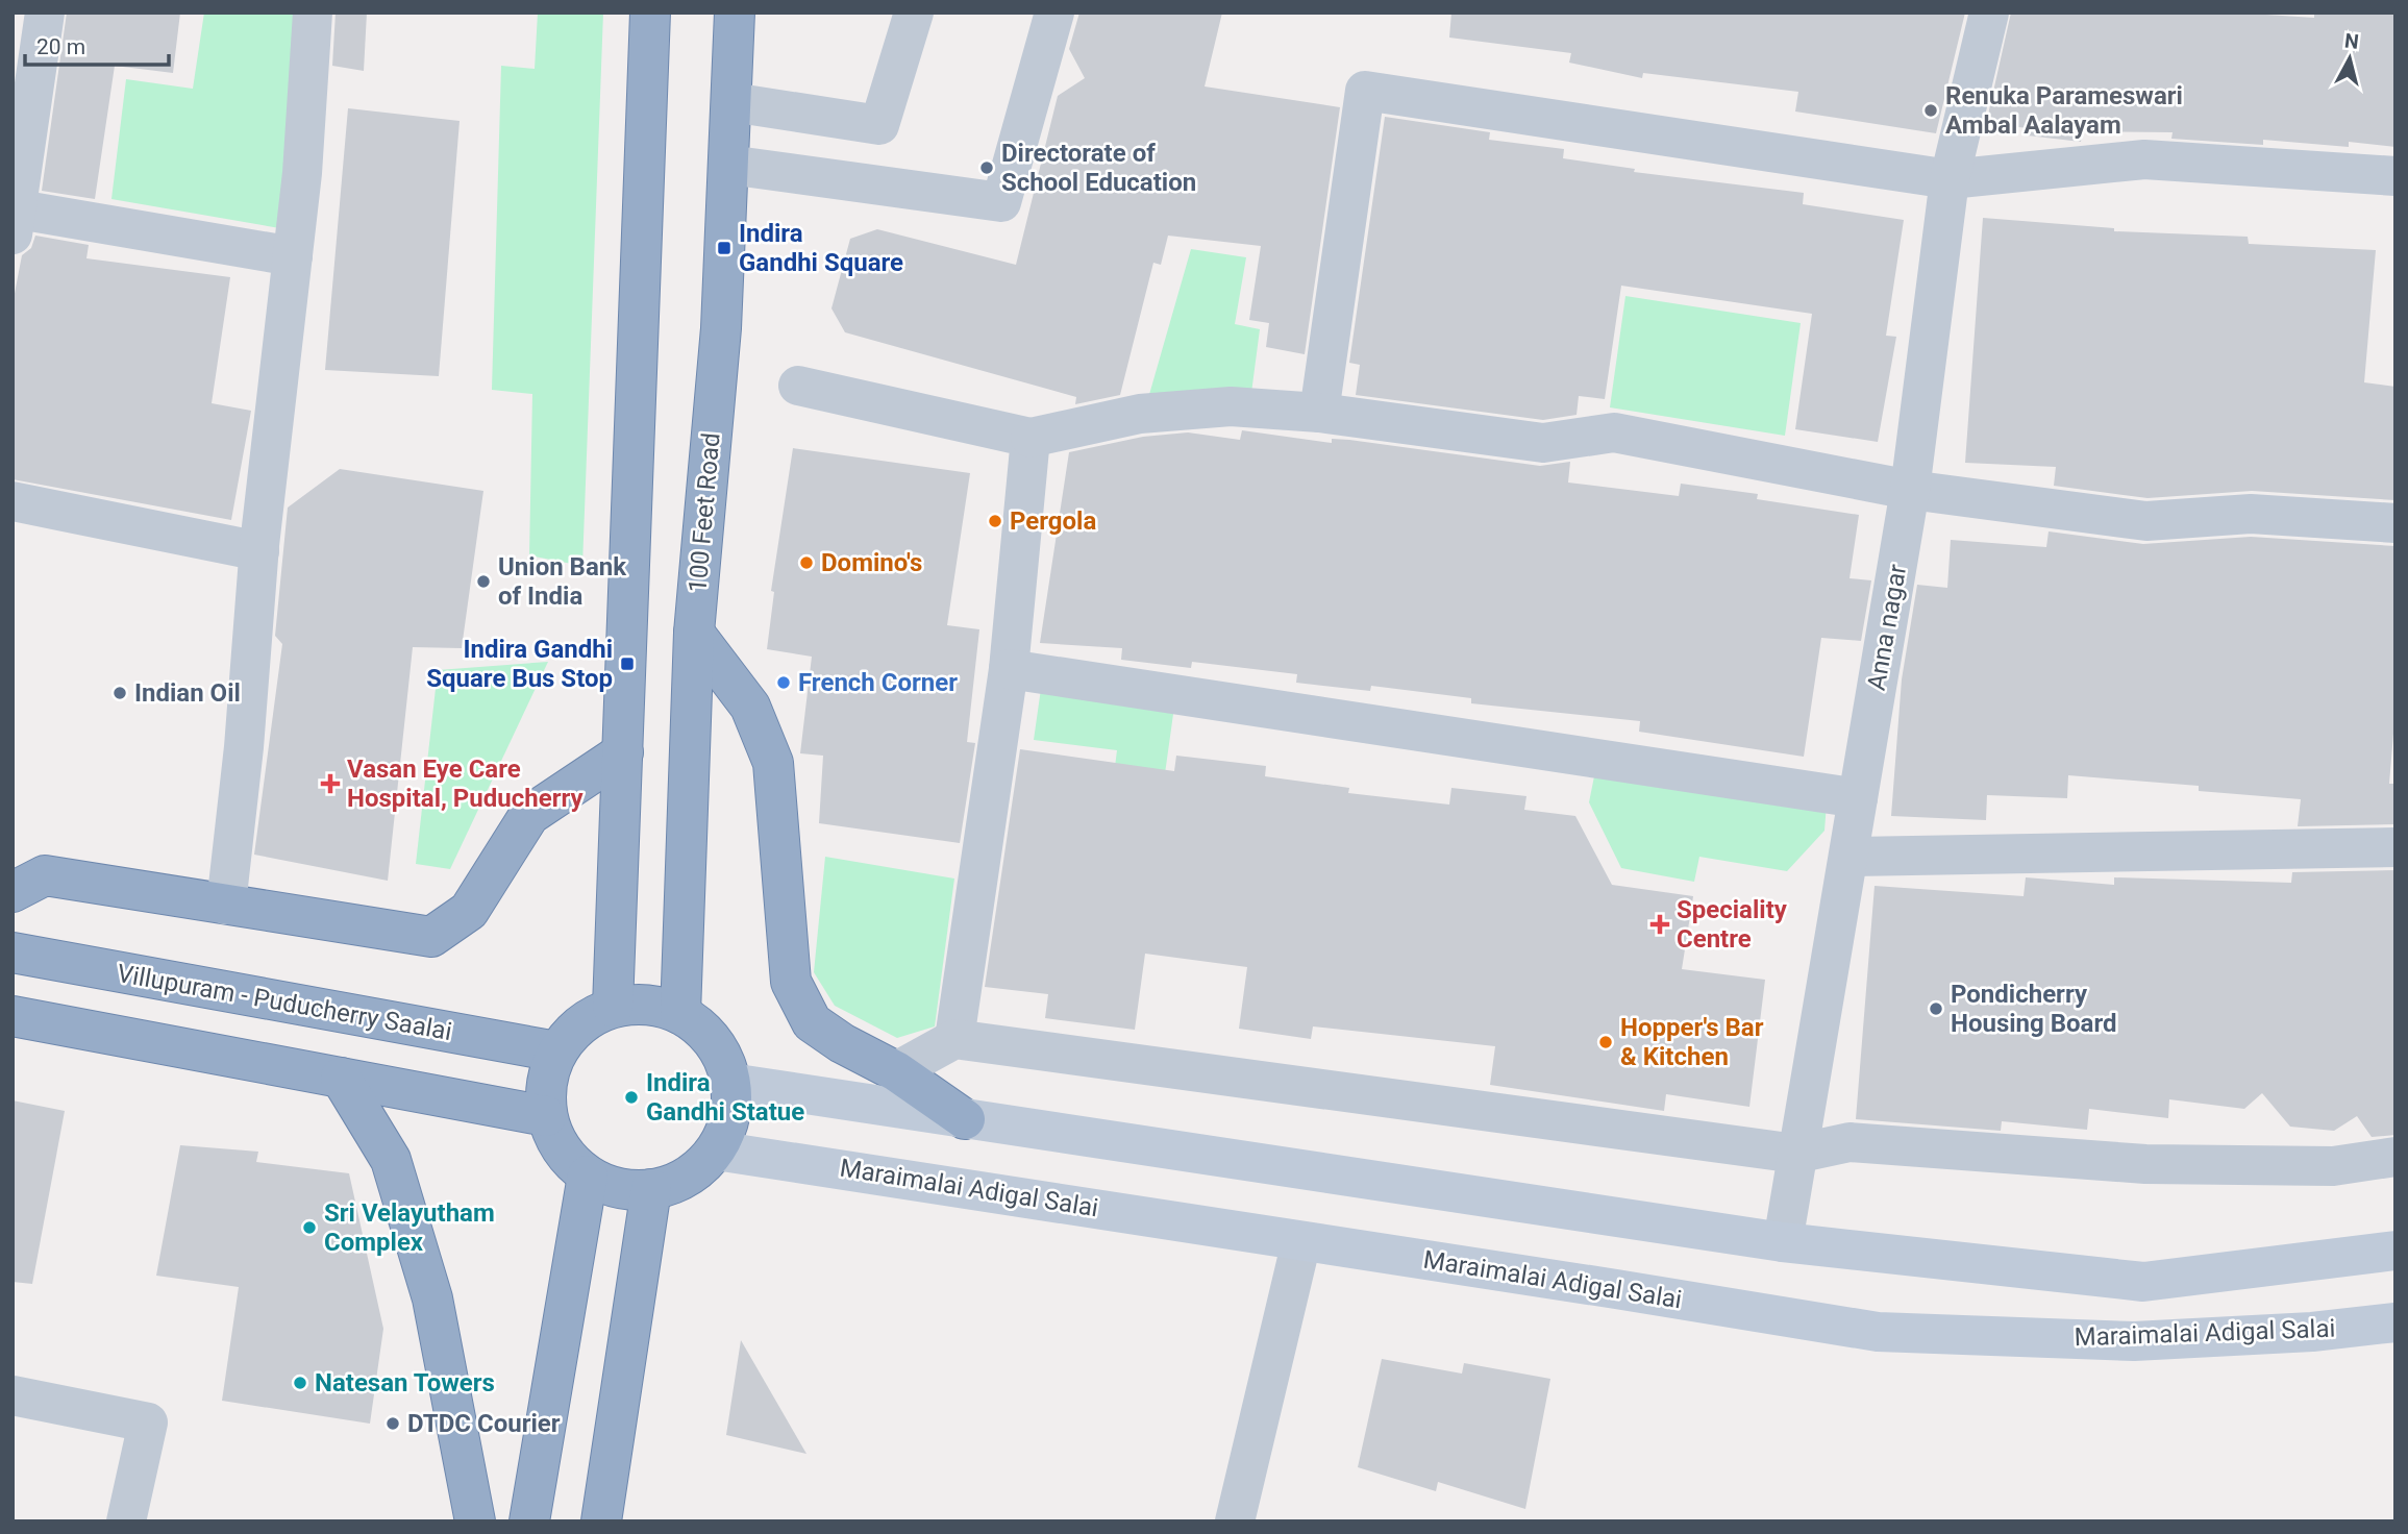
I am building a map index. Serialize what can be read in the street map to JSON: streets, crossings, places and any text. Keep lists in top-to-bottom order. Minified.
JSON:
{"streets":{"highway":["100 Feet Road","Villupuram - Puducherry Saalai"],"main road":["Maraimalai Adigal Salai"],"street":["Anna nagar"]},"crossings":[["100 Feet Road","Villupuram - Puducherry Saalai"],["100 Feet Road","Maraimalai Adigal Salai"],["Villupuram - Puducherry Saalai","Maraimalai Adigal Salai"]],"places":{"other":["Renuka Parameswari Ambal Aalayam","Directorate of School Education","Pergola","Domino's","Union Bank of India","French Corner","Indian Oil","Pondicherry Housing Board","Hopper's Bar & Kitchen","Indira Gandhi Statue","Sri Velayutham Complex","Natesan Towers","DTDC Courier"],"transit":["Indira Gandhi Square","Indira Gandhi Square Bus Stop"],"health":["Vasan Eye Care Hospital, Puducherry","Speciality Centre"]},"scale_bar":"20 m","north":"top"}
